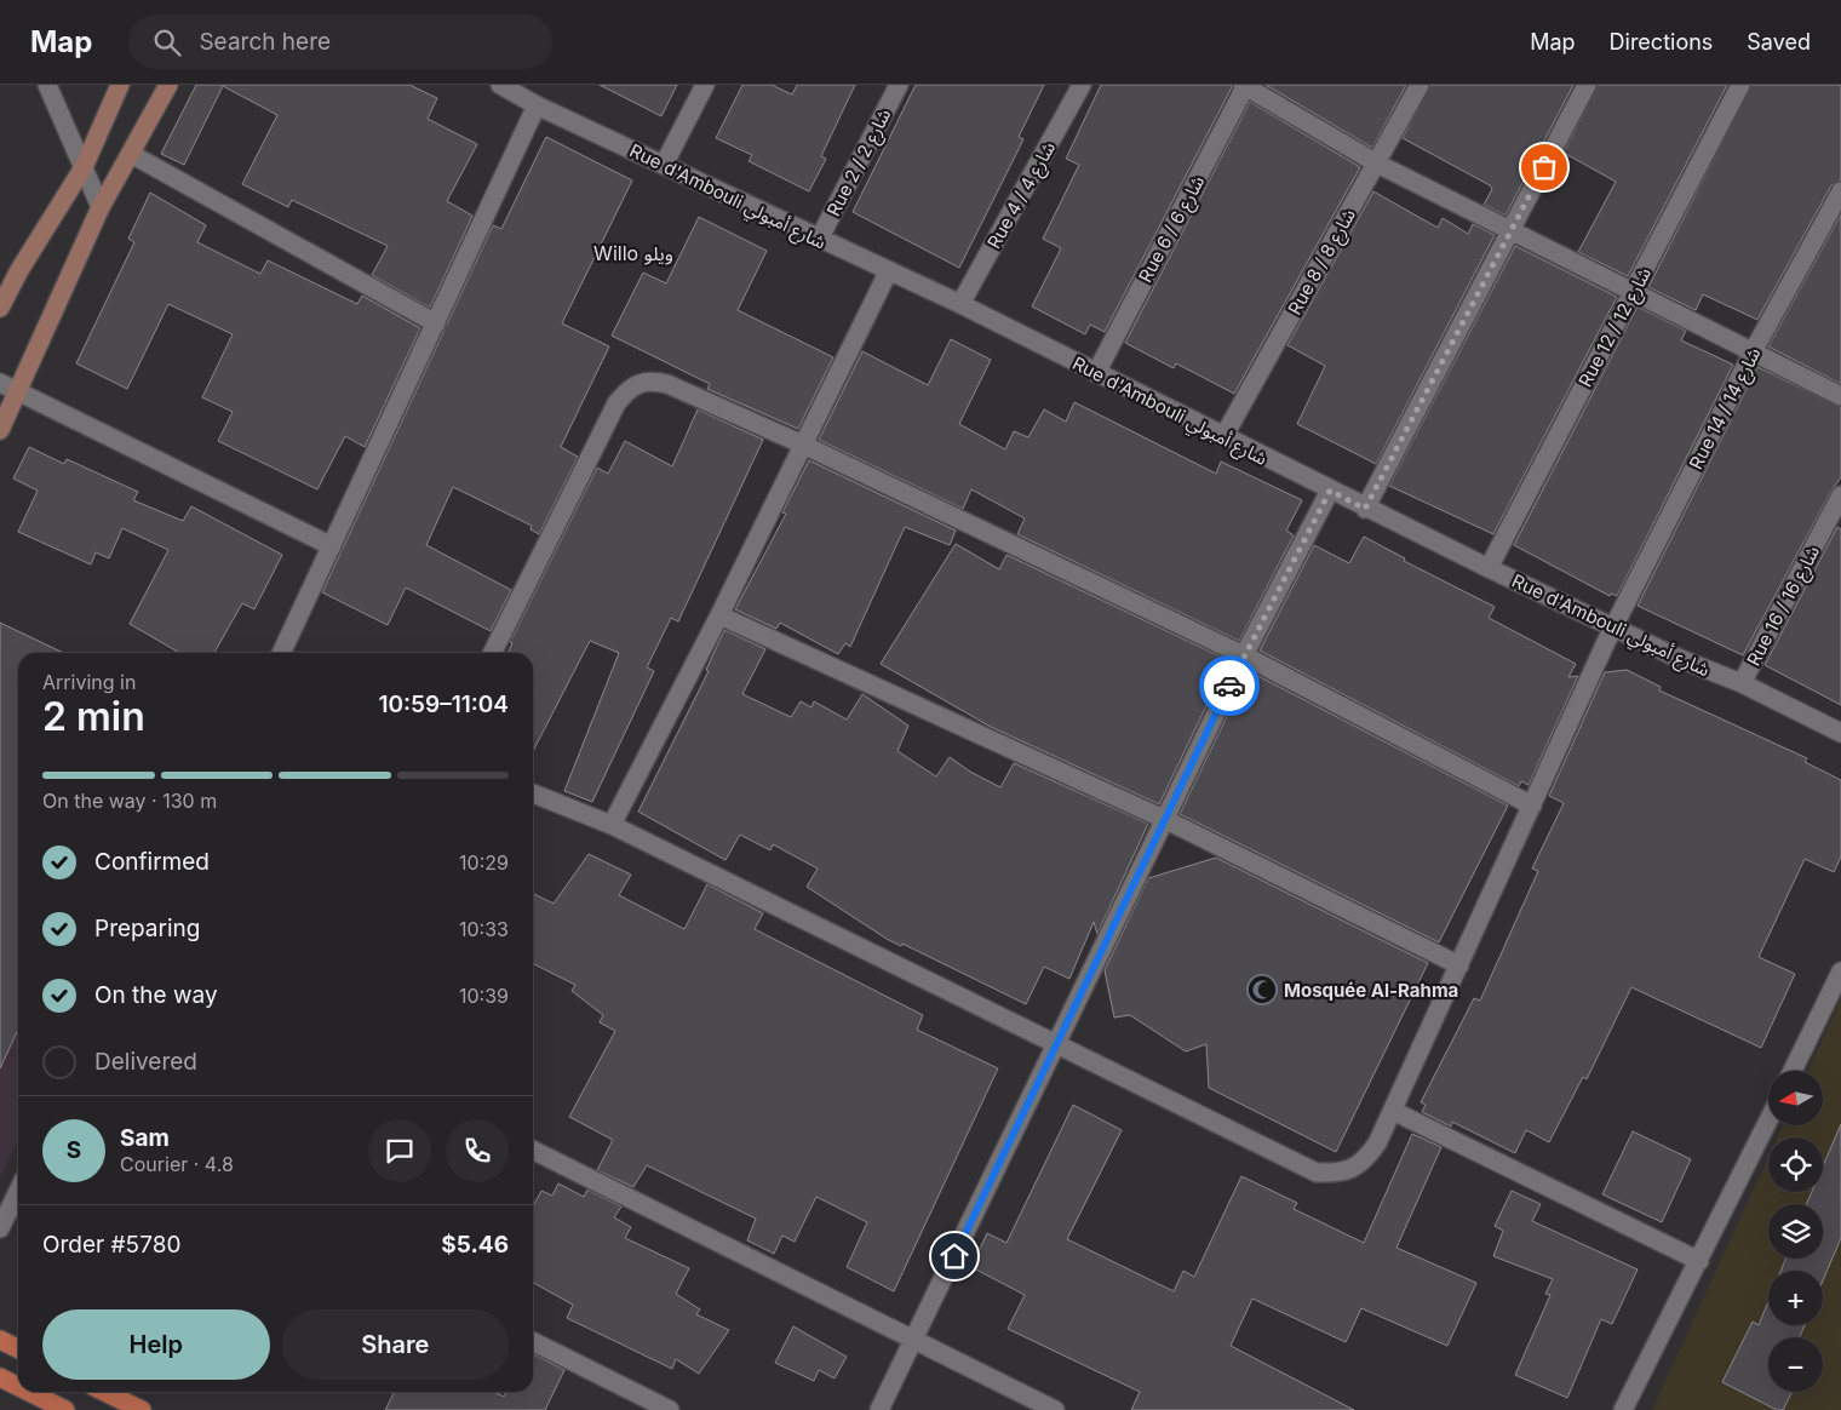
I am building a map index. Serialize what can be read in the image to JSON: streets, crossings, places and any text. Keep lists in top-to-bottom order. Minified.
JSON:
{"streets":{"street":["Rue 2 / شارع 2","Rue 4 / شارع 4","Rue d'Ambouli شارع أمبولي","Rue 6 / شارع 6","Rue 8 / شارع 8","Rue 12 / شارع 12","Rue 14 / شارع 14","Rue 16 / شارع 16"]},"crossings":[["Rue 2 / شارع 2","Rue d'Ambouli شارع أمبولي"],["Rue 4 / شارع 4","Rue d'Ambouli شارع أمبولي"],["Rue d'Ambouli شارع أمبولي","Rue 6 / شارع 6"],["Rue d'Ambouli شارع أمبولي","Rue 8 / شارع 8"],["Rue d'Ambouli شارع أمبولي","Rue 12 / شارع 12"],["Rue d'Ambouli شارع أمبولي","Rue 14 / شارع 14"],["Rue d'Ambouli شارع أمبولي","Rue 16 / شارع 16"]],"districts":["Willo ويلو"],"places":{"mosque":["Mosquée Al-Rahma"]},"north":"left","page":{"header":"Map","search":"Search here","nav":["Map","Directions","Saved"],"heading":["2 min","Arriving in","10:59–11:04"],"panel":["Sam","Courier · 4.8","Order #5780","$5.46"],"bar":"On the way · 130 m","list":[["Confirmed","10:29"],["Preparing","10:33"],["On the way","10:39"],"Delivered"],"map_buttons":["+","−"],"round":"S","buttons":["Help","Share"]}}
